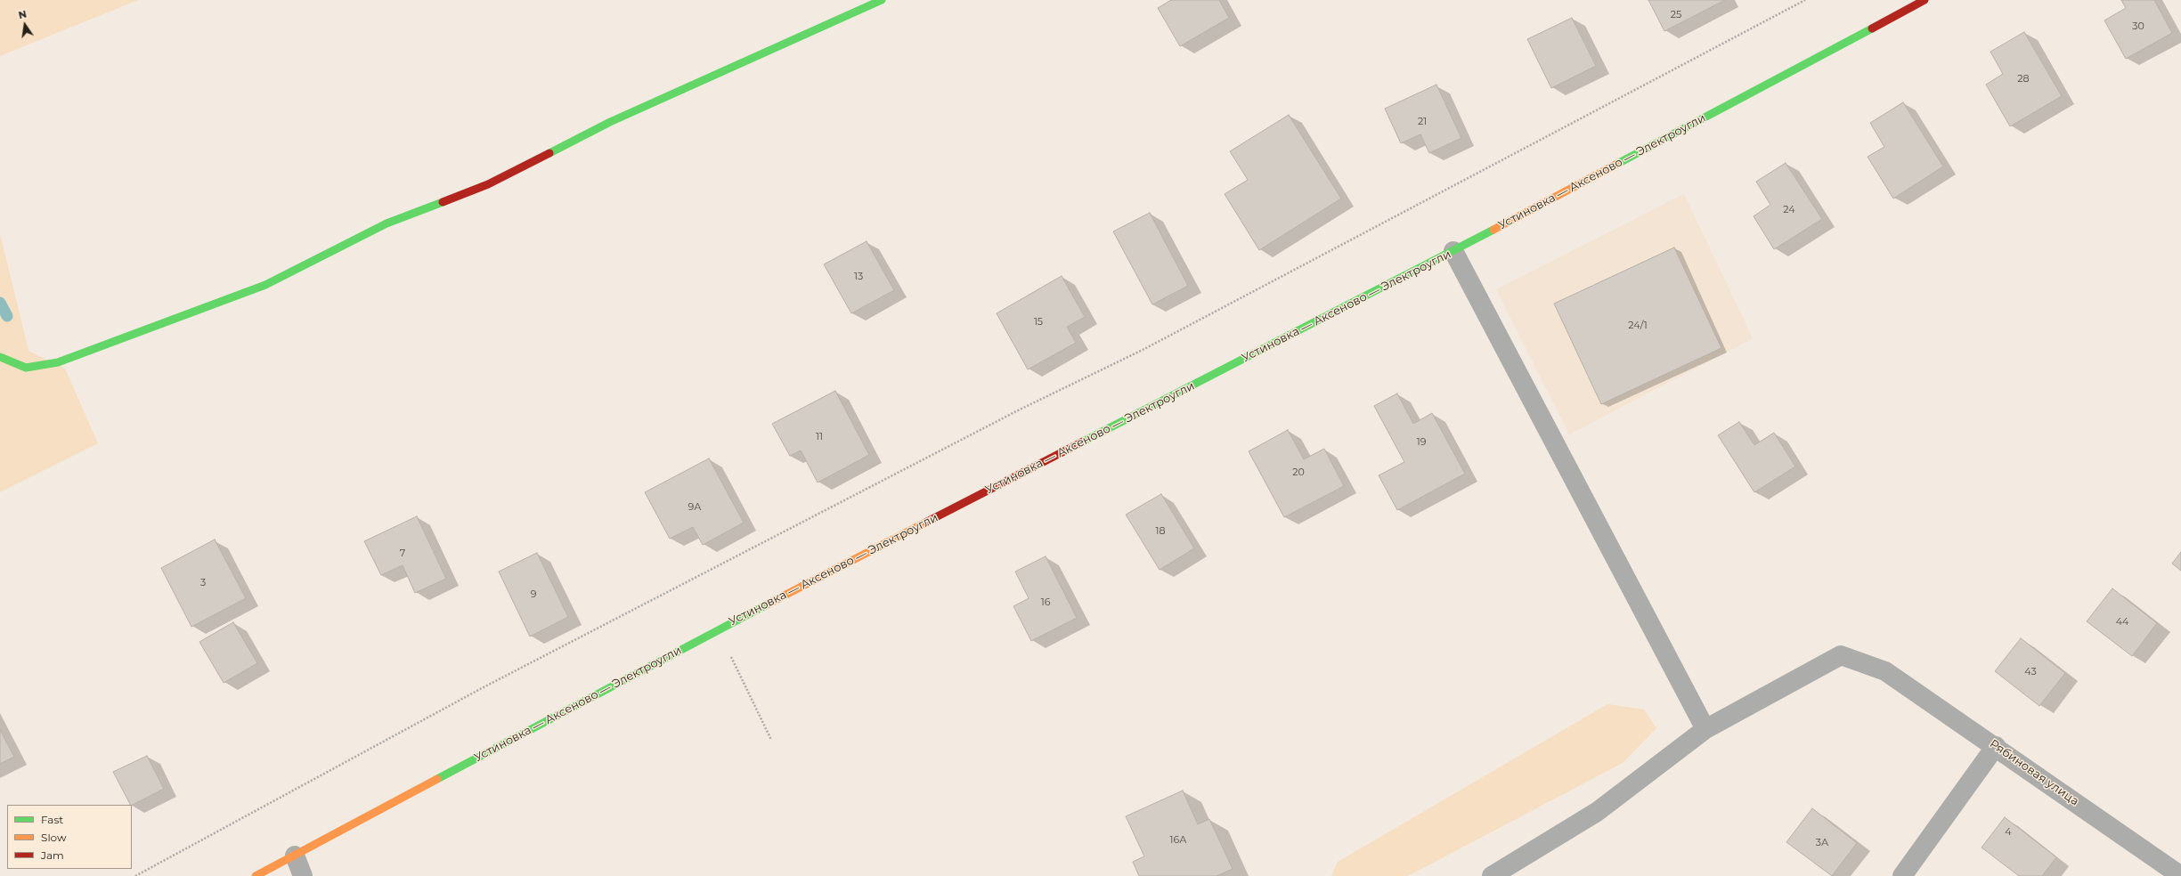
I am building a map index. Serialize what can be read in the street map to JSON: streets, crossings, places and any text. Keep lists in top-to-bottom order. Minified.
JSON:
{"streets":{"main road":["Устиновка — Аксеново — Электроугли"],"street":["Рябиновая улица"]},"house_numbers":["25","30","28","21","24","13","15","24/1","11","19","20","9А","18","7","3","9","16","44","43","4","16А","3А"],"legend":["Fast","Slow","Jam"],"north":"top"}
